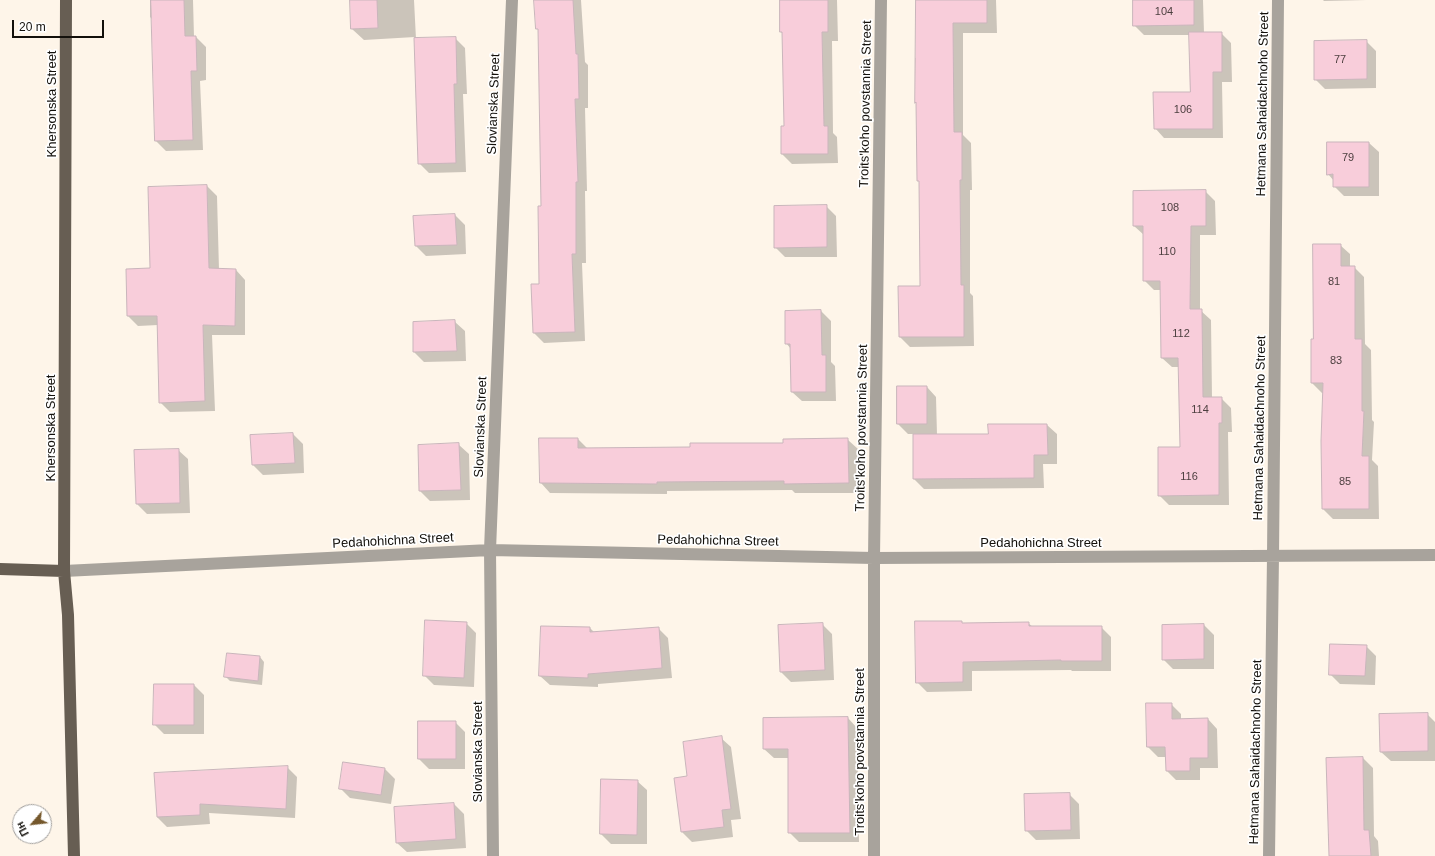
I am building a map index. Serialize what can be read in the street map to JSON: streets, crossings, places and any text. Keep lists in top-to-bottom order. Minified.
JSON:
{"streets":{"main road":["Khersonska Street","Pedahohichna Street"],"street":["Slovianska Street","Troits'koho povstannia Street","Hetmana Sahaidachnoho Street"]},"crossings":[["Khersonska Street","Pedahohichna Street"],["Slovianska Street","Pedahohichna Street"],["Troits'koho povstannia Street","Pedahohichna Street"],["Hetmana Sahaidachnoho Street","Pedahohichna Street"]],"house_numbers":["104","77","106","79","108","110","81","112","83","114","116","85"],"scale_bar":"20 m","north":"bottom left"}
